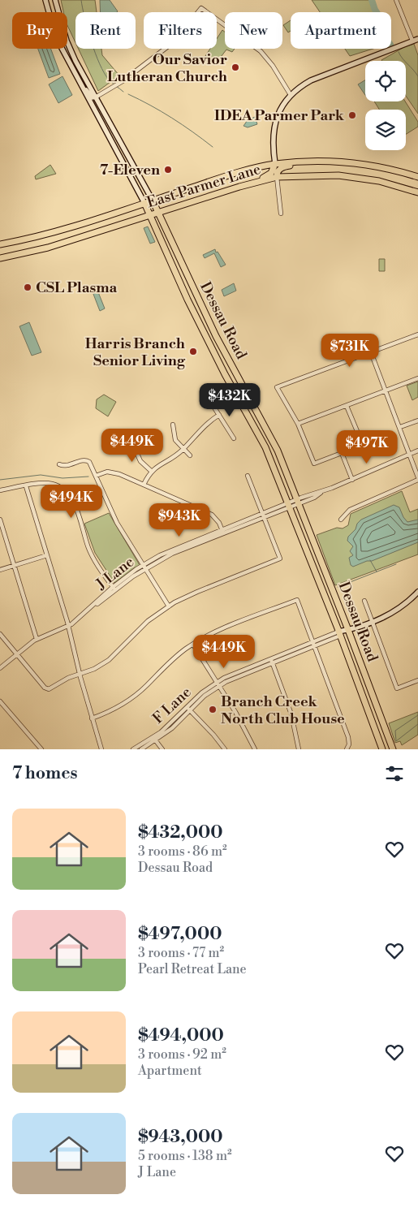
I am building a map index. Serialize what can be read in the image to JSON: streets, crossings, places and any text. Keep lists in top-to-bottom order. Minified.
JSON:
{"streets":{"main road":["East Parmer Lane","Dessau Road"],"street":["J Lane","F Lane"]},"crossings":[["East Parmer Lane","Dessau Road"],["Dessau Road","J Lane"],["Dessau Road","F Lane"]],"places":["Our Savior Lutheran Church","IDEA Parmer Park","7-Eleven","CSL Plasma","Harris Branch Senior Living","Branch Creek North Club House"],"page":{"chip":["Buy","Rent","Filters","New","Apartment"],"price":["$731K","$432K","$449K","$497K","$494K","$943K","$449K"],"heading":"7 homes","list":[{"name":"$432,000","note":"3 rooms · 86 m² · Dessau Road"},{"name":"$497,000","note":"3 rooms · 77 m² · Pearl Retreat Lane"},{"name":"$494,000","note":"3 rooms · 92 m² · Apartment"},{"name":"$943,000","note":"5 rooms · 138 m² · J Lane"}]}}
